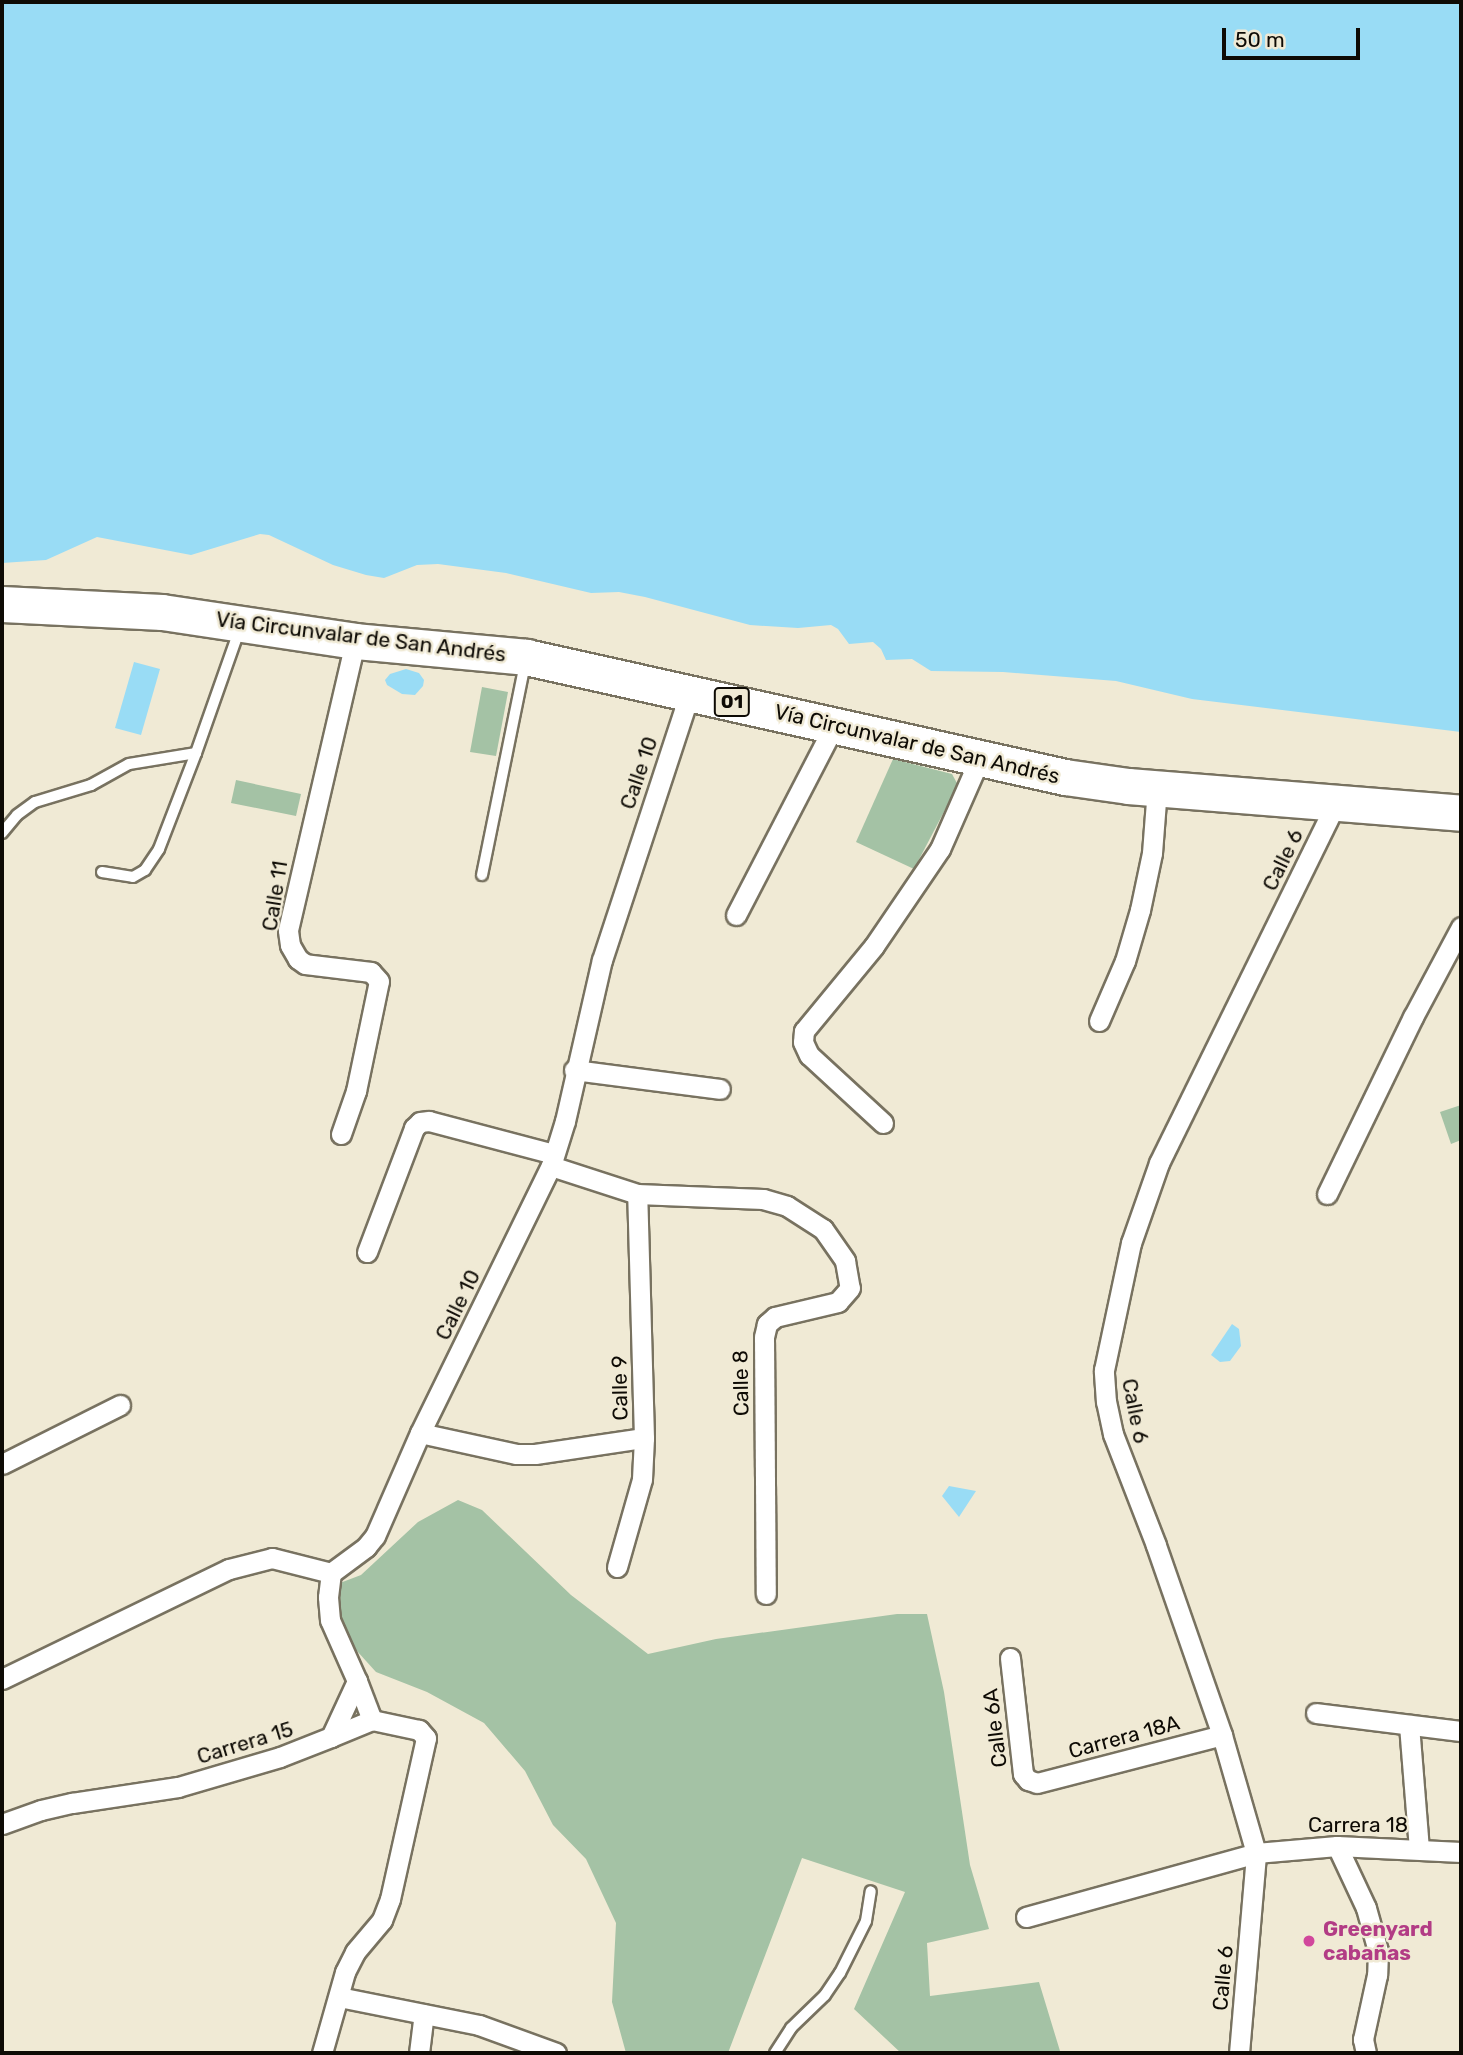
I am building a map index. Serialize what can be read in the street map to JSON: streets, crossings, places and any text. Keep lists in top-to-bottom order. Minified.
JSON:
{"streets":{"highway":["Vía Circunvalar de San Andrés","01"],"street":["Calle 10","Calle 6","Calle 11","Calle 8","Calle 9","Calle 6A","Carrera 18A","Carrera 15","Carrera 18"]},"crossings":[["Vía Circunvalar de San Andrés","Calle 10"],["Vía Circunvalar de San Andrés","Calle 6"],["Vía Circunvalar de San Andrés","Calle 11"],["Calle 10","Calle 8"],["Calle 10","Calle 9"],["Calle 6","Carrera 18A"],["Calle 6","Carrera 18"],["Calle 8","Calle 9"],["Calle 6A","Carrera 18A"]],"places":["Greenyard cabañas"],"scale_bar":"50 m"}
